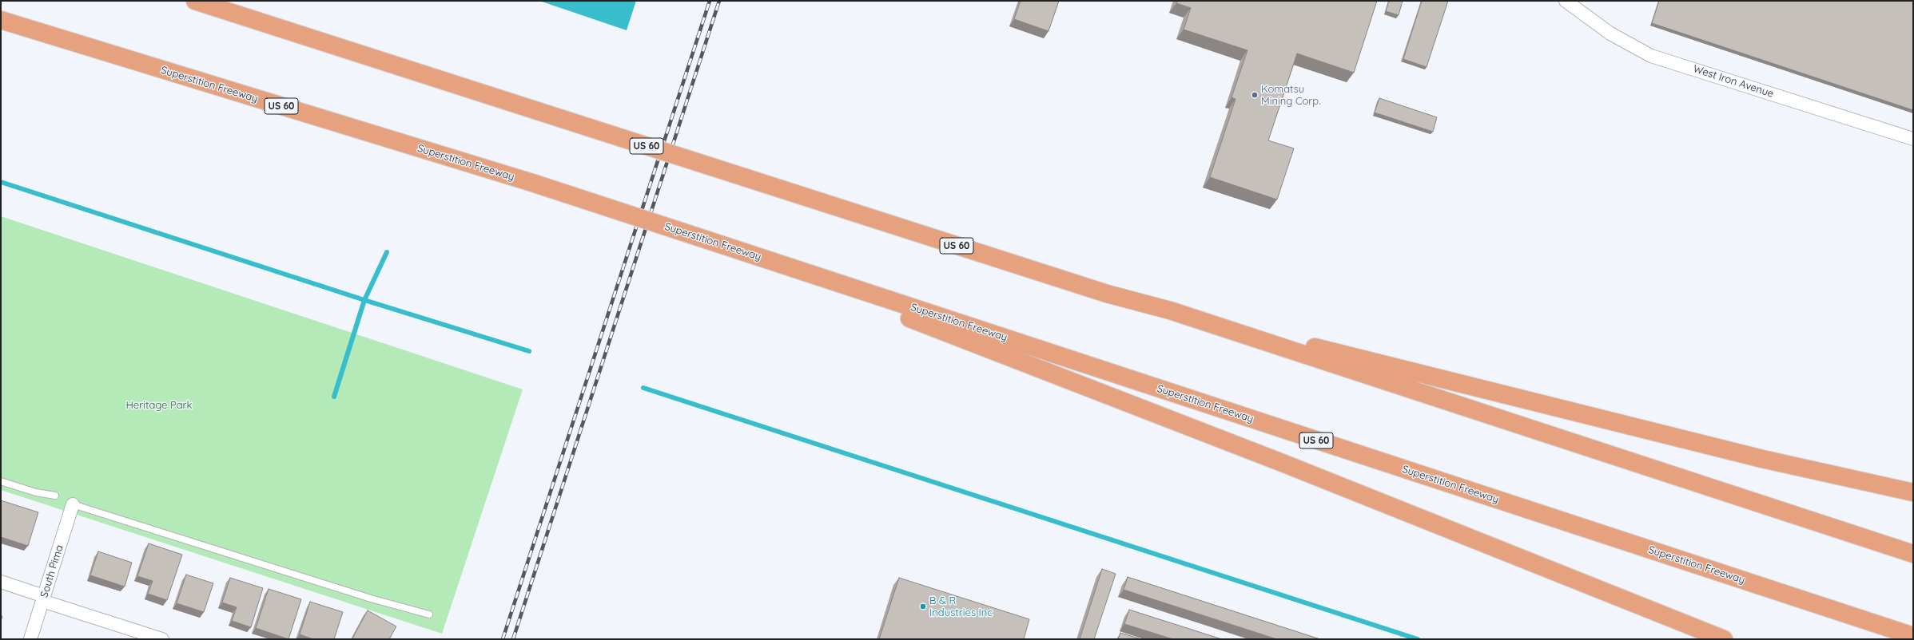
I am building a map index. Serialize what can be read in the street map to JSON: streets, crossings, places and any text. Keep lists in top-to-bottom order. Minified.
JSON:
{"streets":{"highway":["Superstition Freeway","US 60"],"street":["West Iron Avenue","South Pima"]},"parks":["Heritage Park"],"places":["Komatsu Mining Corp.","B & R Industries Inc"]}
